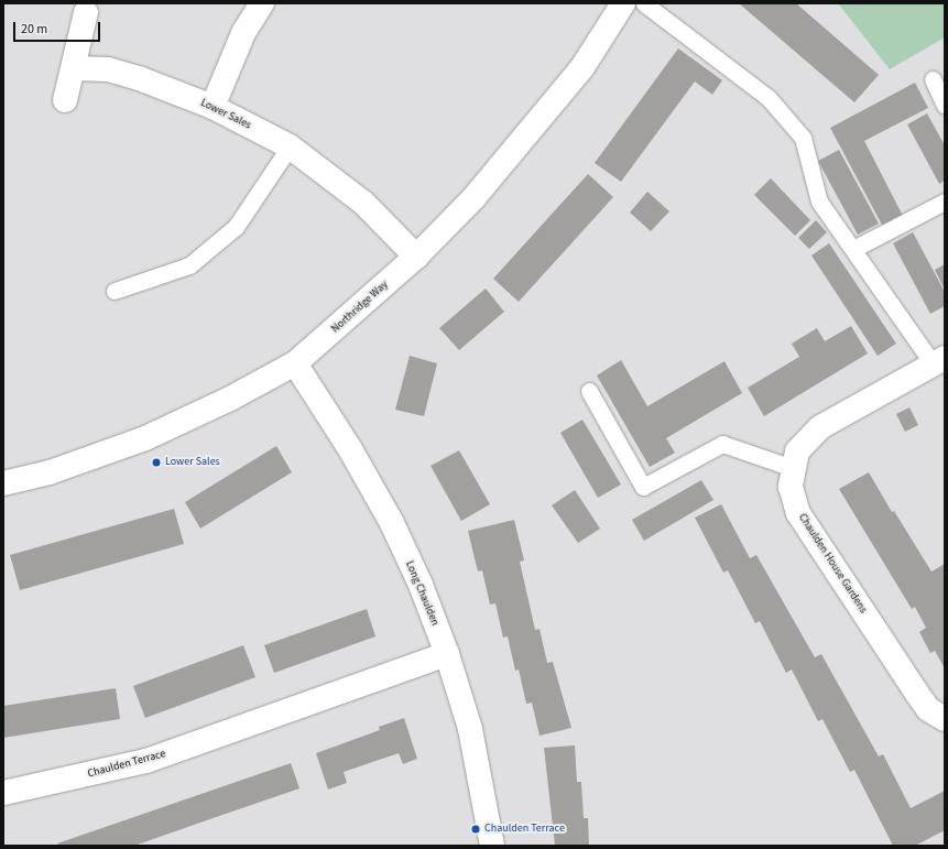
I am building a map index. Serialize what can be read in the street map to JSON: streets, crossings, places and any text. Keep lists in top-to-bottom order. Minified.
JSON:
{"streets":{"street":["Lower Sales","Northridge Way","Chaulden House Gardens","Long Chaulden","Chaulden Terrace"]},"crossings":[["Lower Sales","Northridge Way"],["Northridge Way","Long Chaulden"],["Long Chaulden","Chaulden Terrace"]],"places":["Lower Sales","Chaulden Terrace"],"scale_bar":"20 m"}
